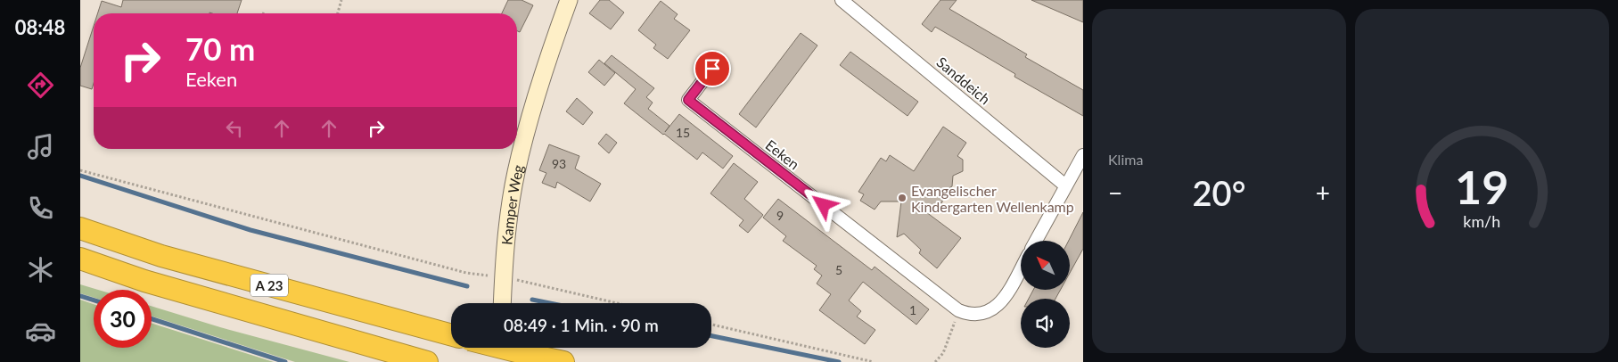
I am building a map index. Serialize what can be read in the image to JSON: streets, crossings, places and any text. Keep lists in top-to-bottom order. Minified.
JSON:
{"streets":{"highway":["A 23"],"main road":["Kamper Weg"],"street":["Sanddeich","Eeken"]},"places":["Evangelischer Kindergarten Wellenkamp"],"house_numbers":["15","93","9","5","1"],"north":"top left","page":{"tabs":"08:48","tile":"Klima","turn":["70 m","Eeken"],"heat":["−","20°","+"],"limit":"30","trip":"08:49 · 1 Min. · 90 m","gauge":["19","km/h"]}}
